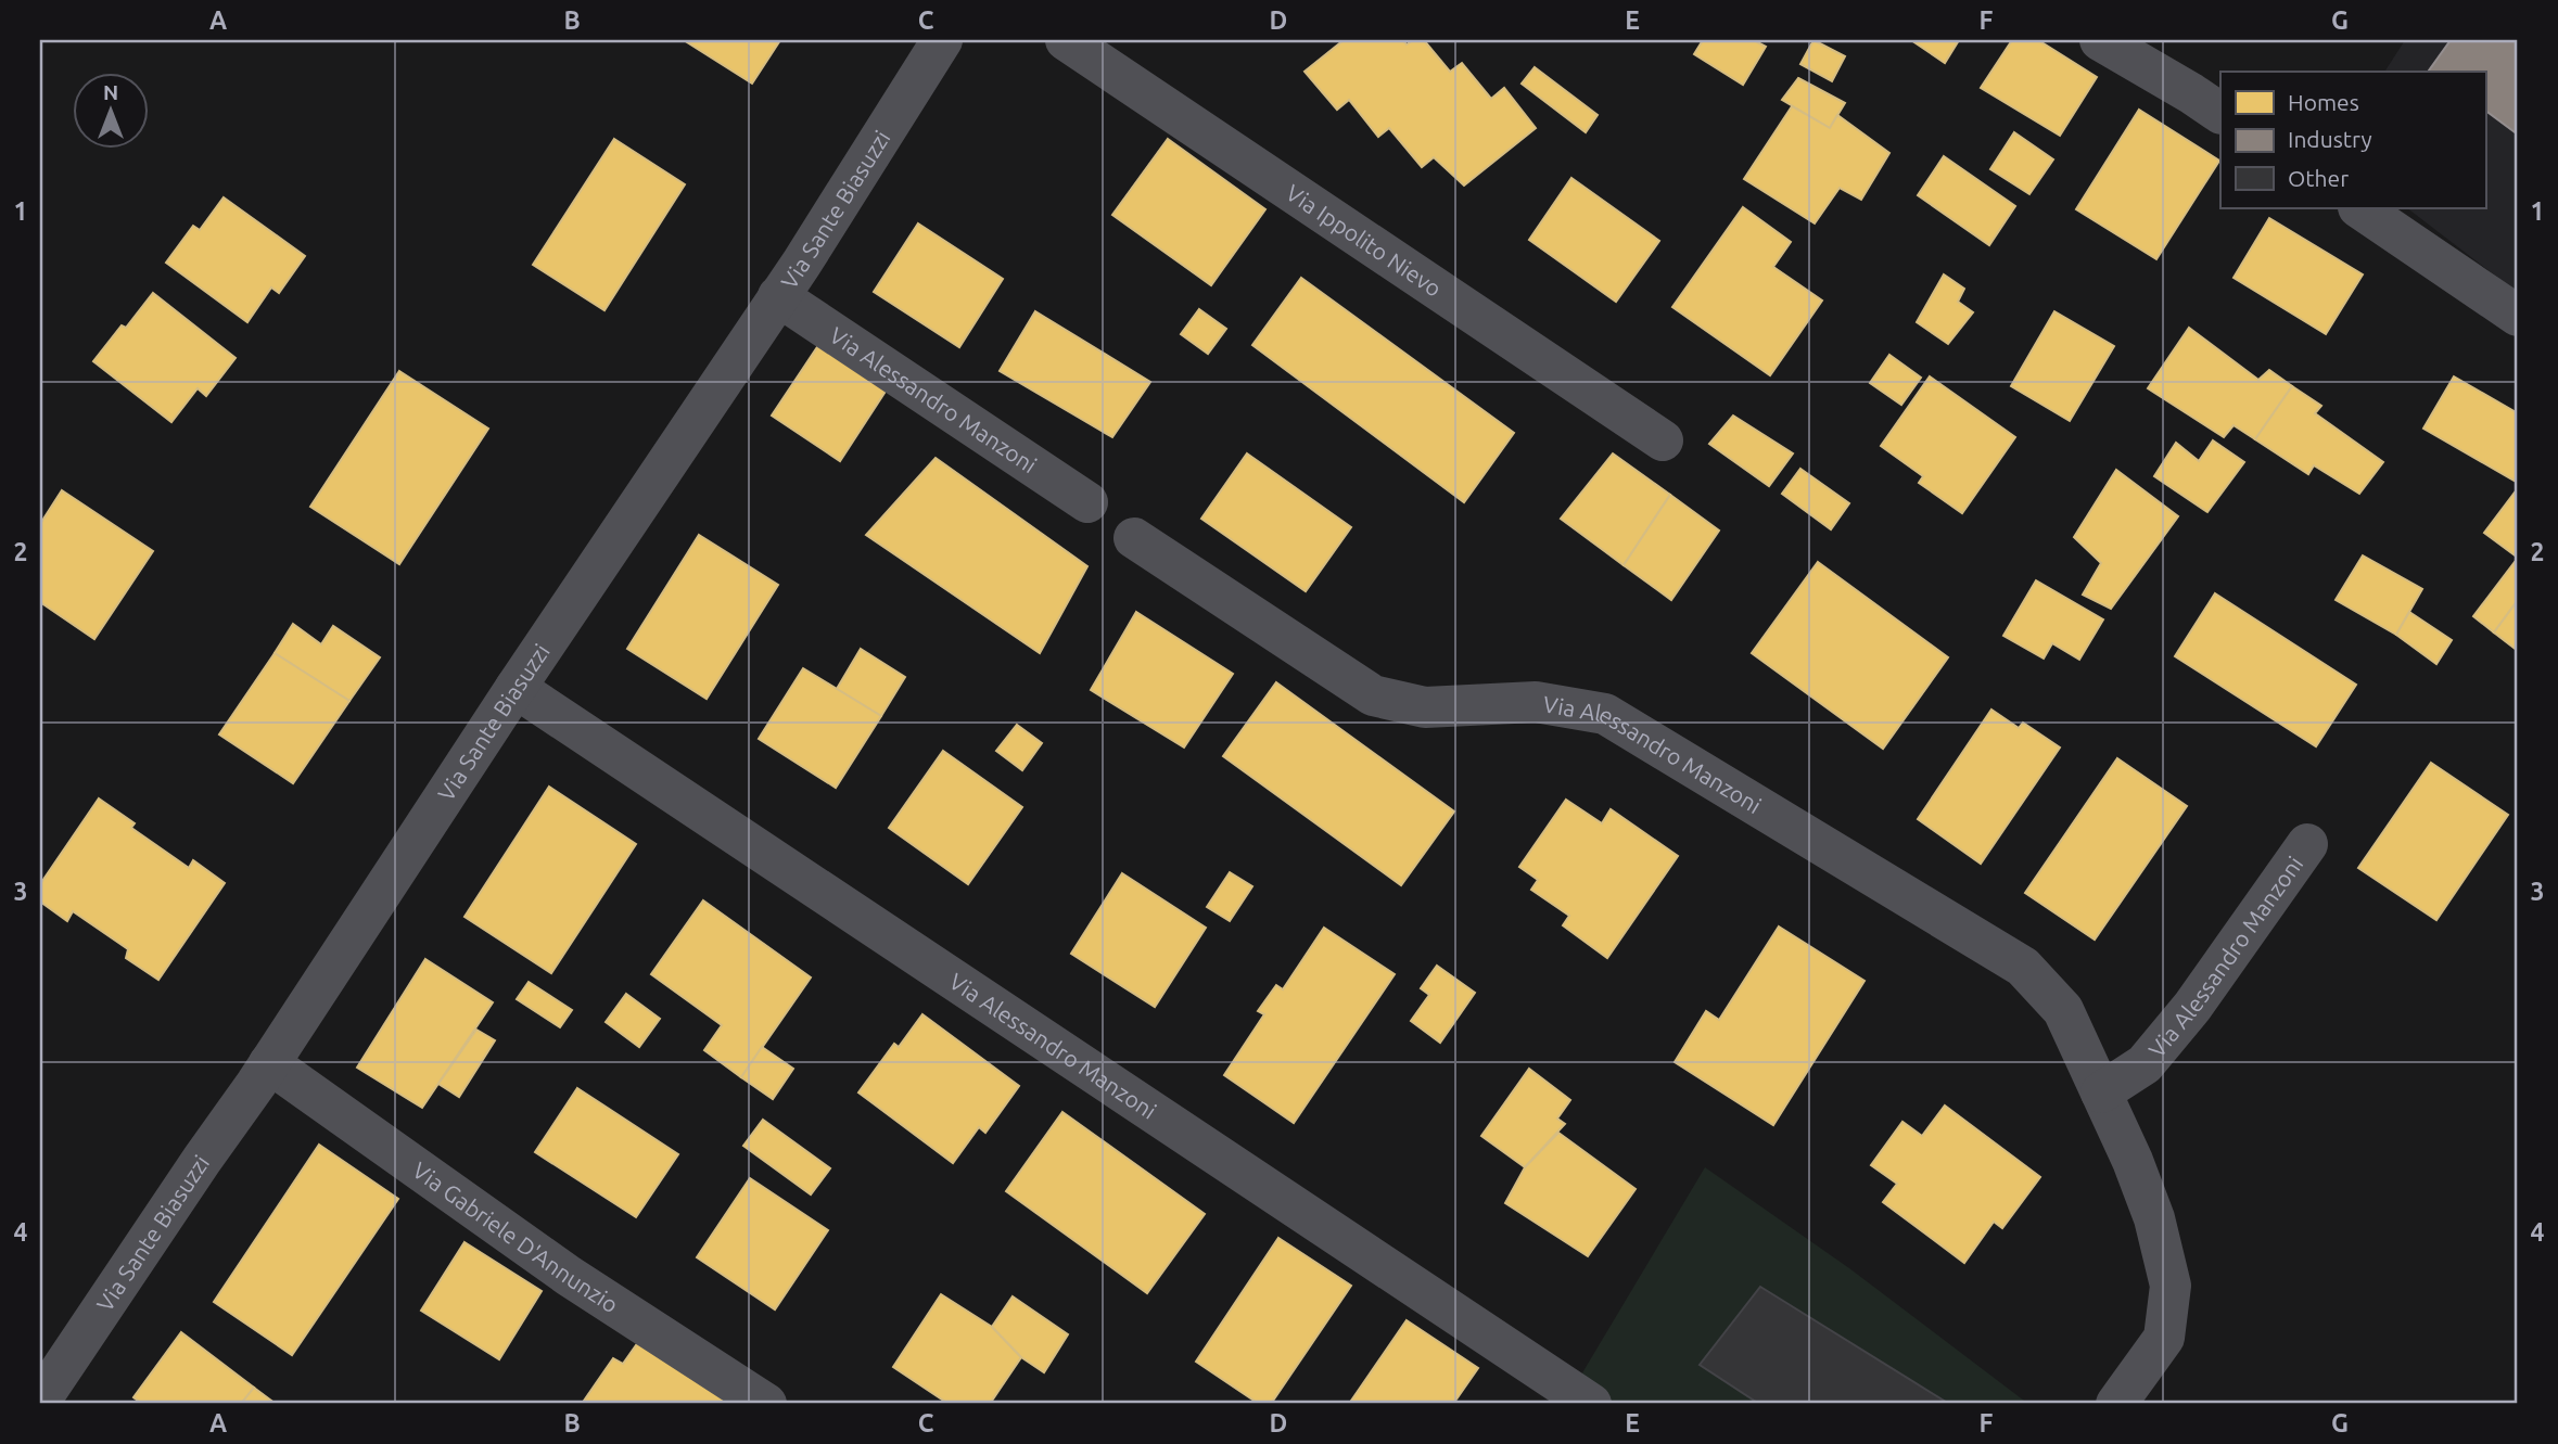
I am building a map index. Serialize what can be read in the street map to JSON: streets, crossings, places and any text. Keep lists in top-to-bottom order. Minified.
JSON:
{"streets":{"street":["Via Sante Biasuzzi","Via Ippolito Nievo","Via Alessandro Manzoni","Via Gabriele D'Annunzio"]},"crossings":[["Via Sante Biasuzzi","Via Alessandro Manzoni"],["Via Sante Biasuzzi","Via Gabriele D'Annunzio"]],"legend":["Homes","Industry","Other"],"north":"top","grid":{"columns":["A","B","C","D","E","F","G"],"rows":["1","2","3","4"]}}
